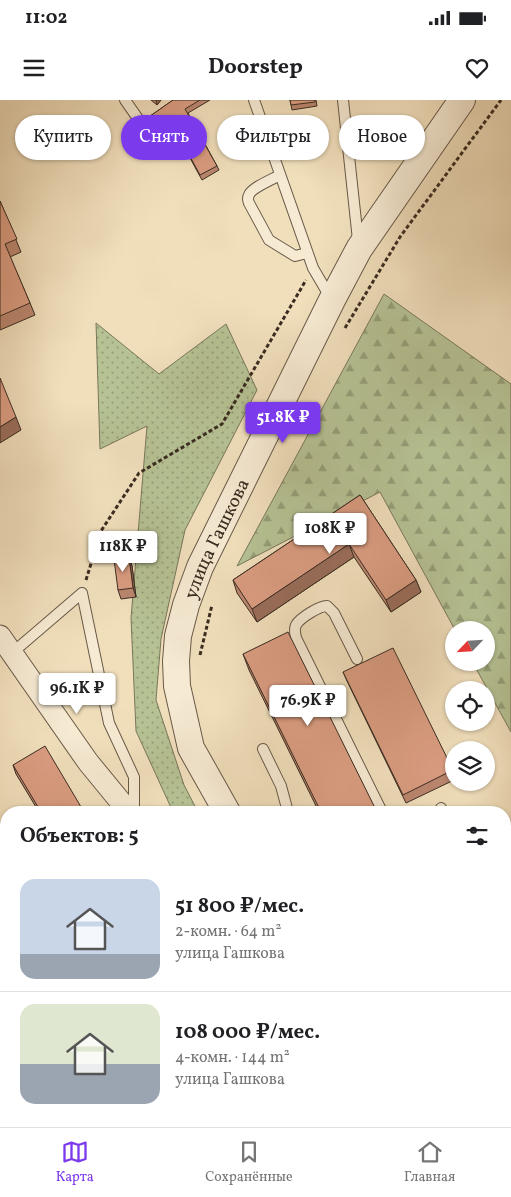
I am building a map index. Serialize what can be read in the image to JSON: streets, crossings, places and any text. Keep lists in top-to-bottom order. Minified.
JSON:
{"streets":{"street":["улица Гашкова"]},"north":"bottom left","page":{"status":"11:02","header":"Doorstep","chip":["Купить","Снять","Фильтры","Новое"],"price":["51.8K ₽","108K ₽","118K ₽","96.1K ₽","76.9K ₽"],"heading":"Объектов: 5","list":[{"name":"51 800 ₽/мес.","note":"2-комн. · 64 m² · улица Гашкова"},{"name":"108 000 ₽/мес.","note":"4-комн. · 144 m² · улица Гашкова"}],"tabs":["Карта","Сохранённые","Главная"]}}
